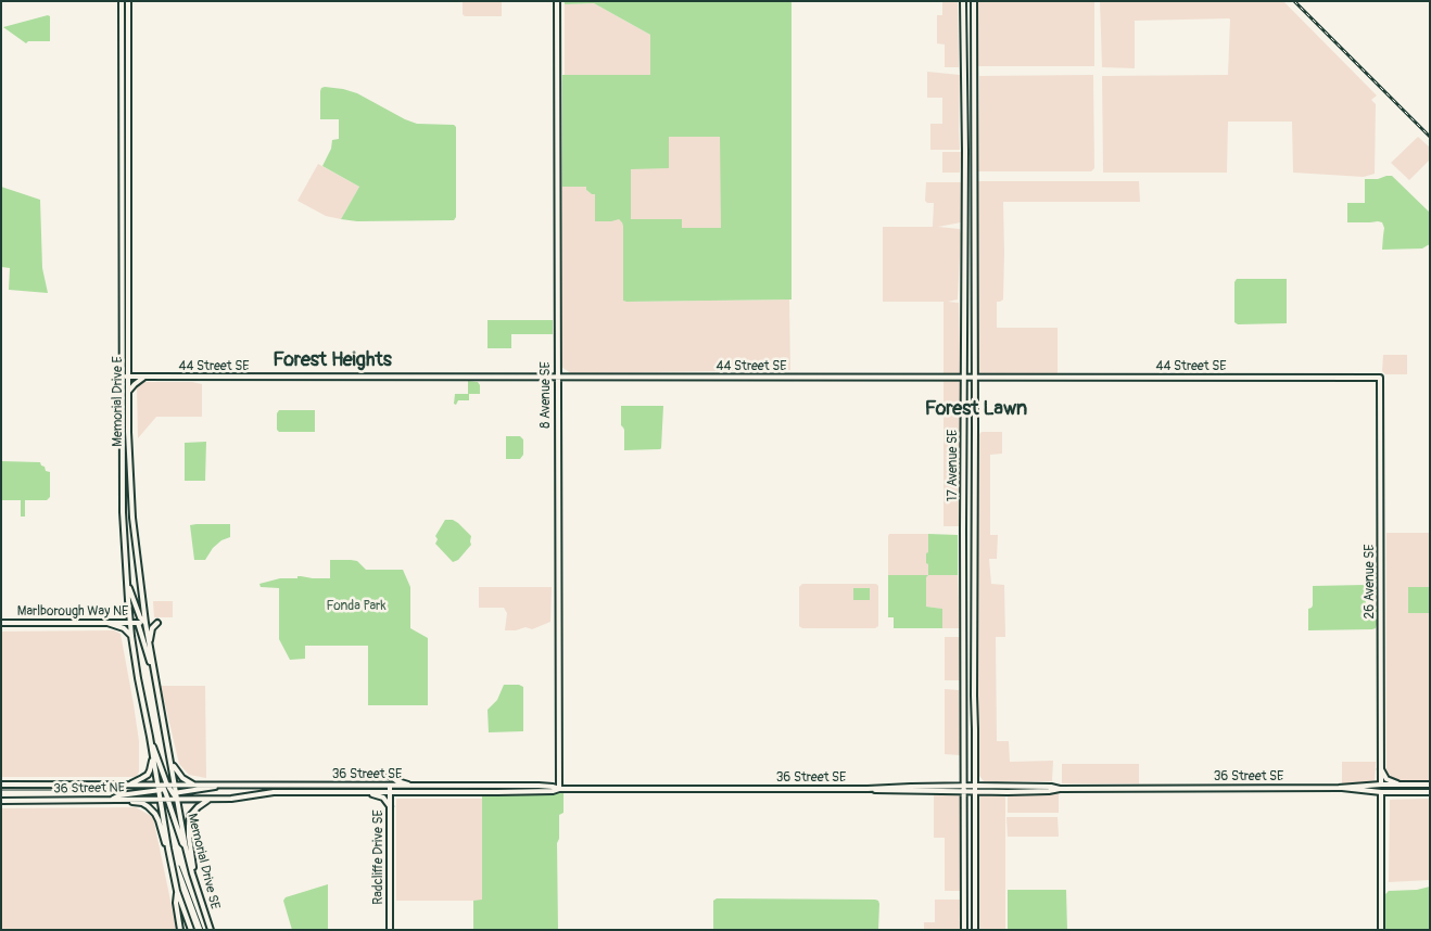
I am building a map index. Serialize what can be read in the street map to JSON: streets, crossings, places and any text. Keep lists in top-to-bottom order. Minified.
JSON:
{"streets":{"main road":["44 Street SE","8 Avenue SE","Memorial Drive E","17 Avenue SE","26 Avenue SE","Marlborough Way NE","36 Street SE","36 Street NE","Radcliffe Drive SE","Memorial Drive SE"]},"crossings":[["44 Street SE","8 Avenue SE"],["44 Street SE","Memorial Drive E"],["44 Street SE","17 Avenue SE"],["44 Street SE","26 Avenue SE"],["8 Avenue SE","36 Street SE"],["Memorial Drive E","Marlborough Way NE"],["Memorial Drive E","36 Street SE"],["Memorial Drive E","36 Street NE"],["Memorial Drive E","Memorial Drive SE"],["17 Avenue SE","36 Street SE"],["26 Avenue SE","36 Street SE"],["36 Street SE","36 Street NE"],["36 Street SE","Radcliffe Drive SE"],["36 Street SE","Memorial Drive SE"]],"districts":["Forest Heights","Forest Lawn"],"parks":["Fonda Park"]}
